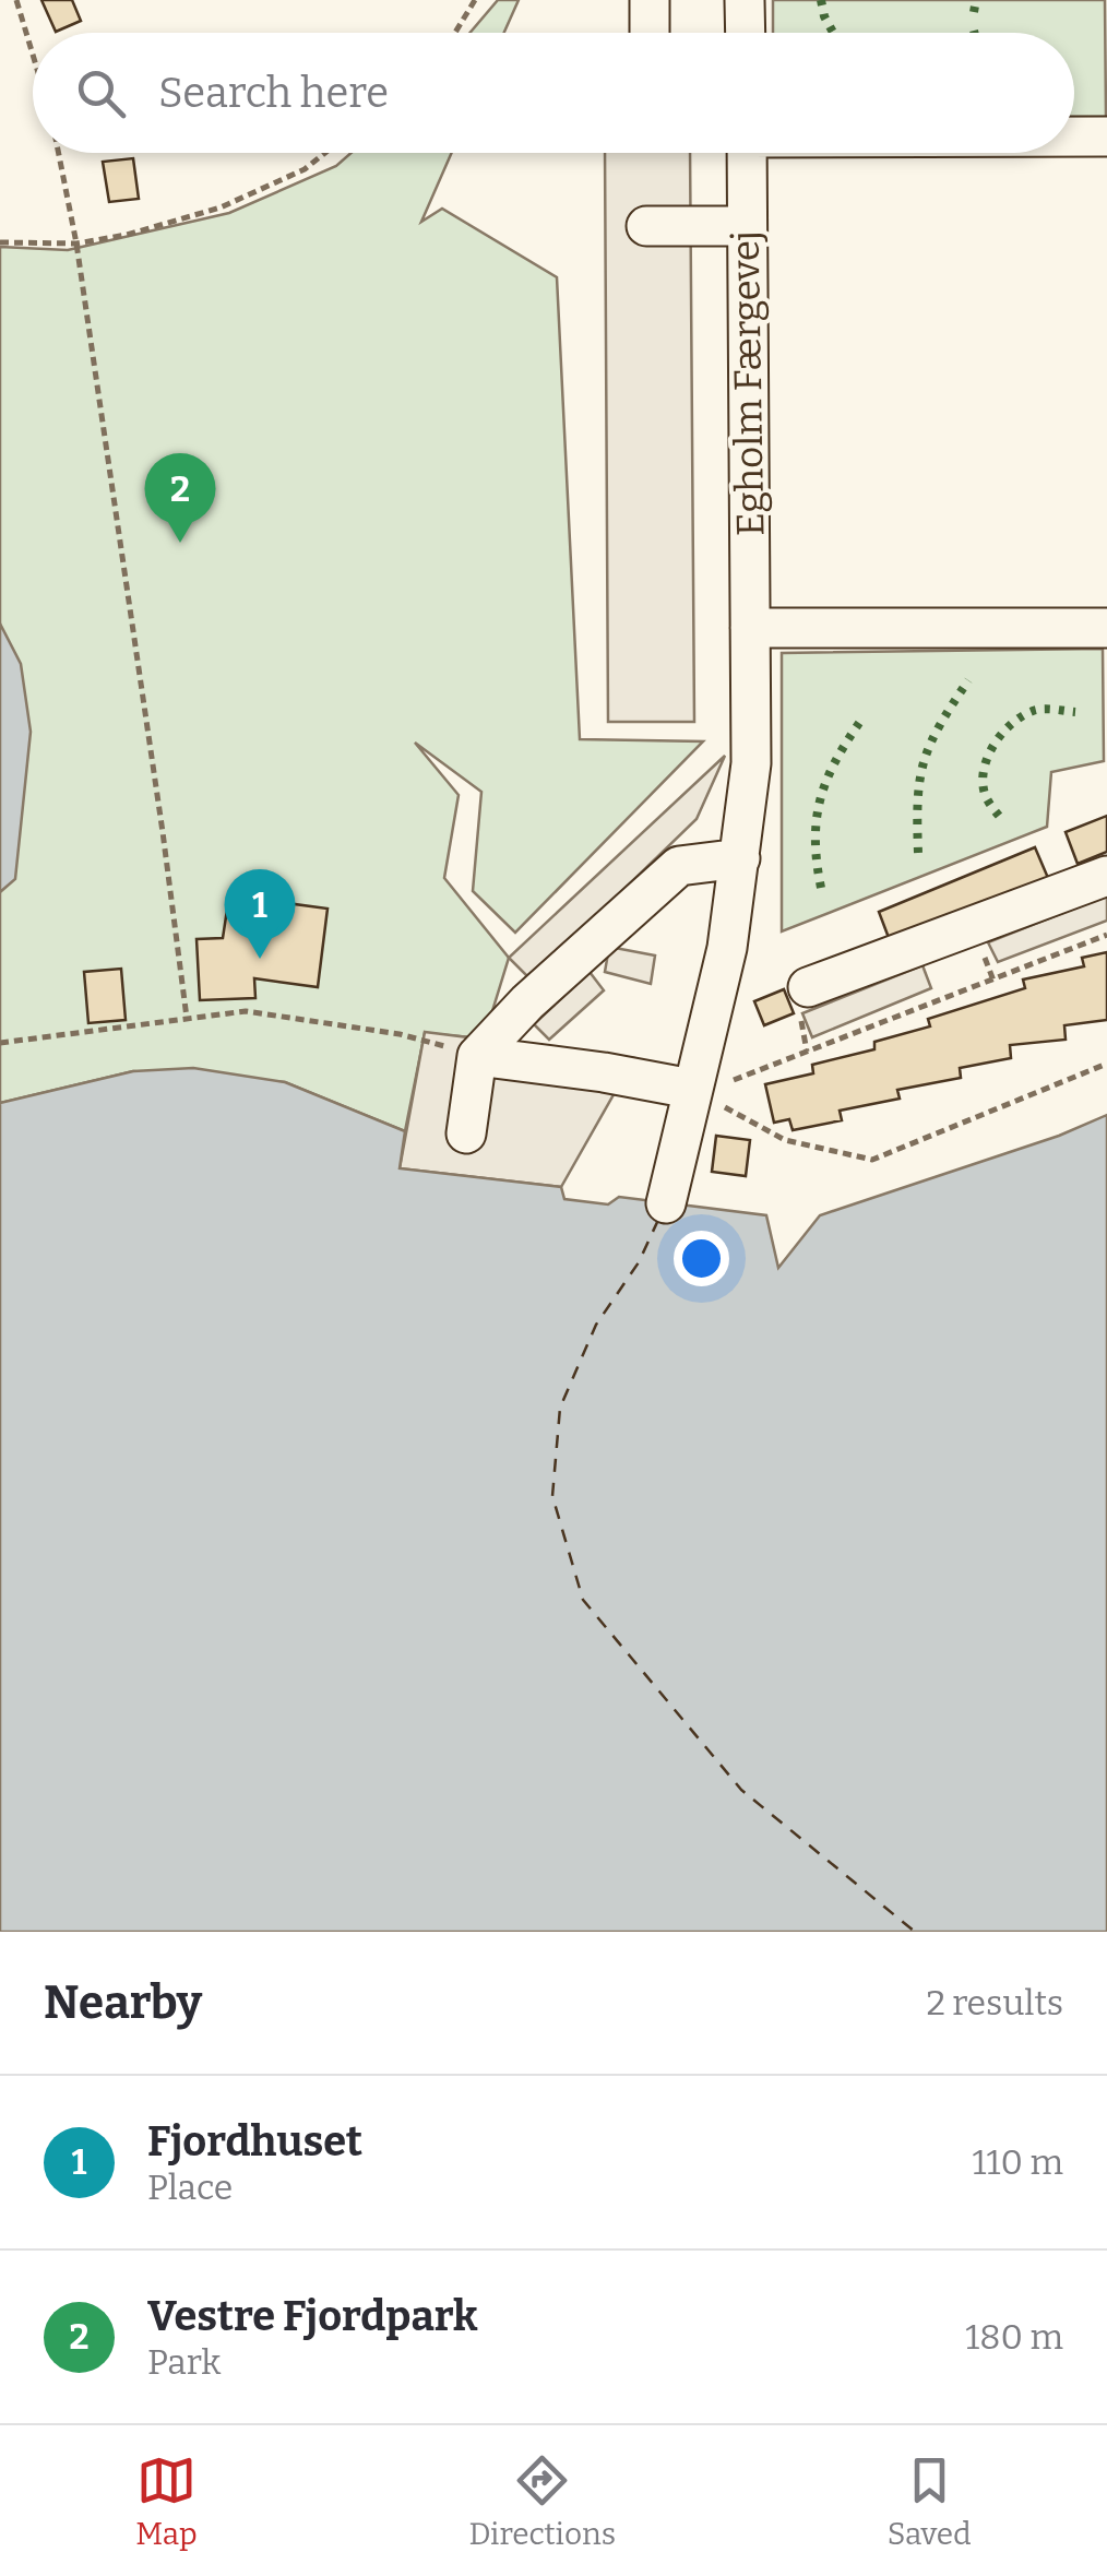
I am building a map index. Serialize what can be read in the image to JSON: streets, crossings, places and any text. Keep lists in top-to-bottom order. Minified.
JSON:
{"streets":{"street":["Egholm Færgevej"]},"page":{"search":"Search here","pins":["2","1"],"heading":["Nearby","2 results"],"list":[{"mark":"1","name":"Fjordhuset","note":"Place","value":"110 m"},{"mark":"2","name":"Vestre Fjordpark","note":"Park","value":"180 m"}],"nav":["Map","Directions","Saved"]}}
